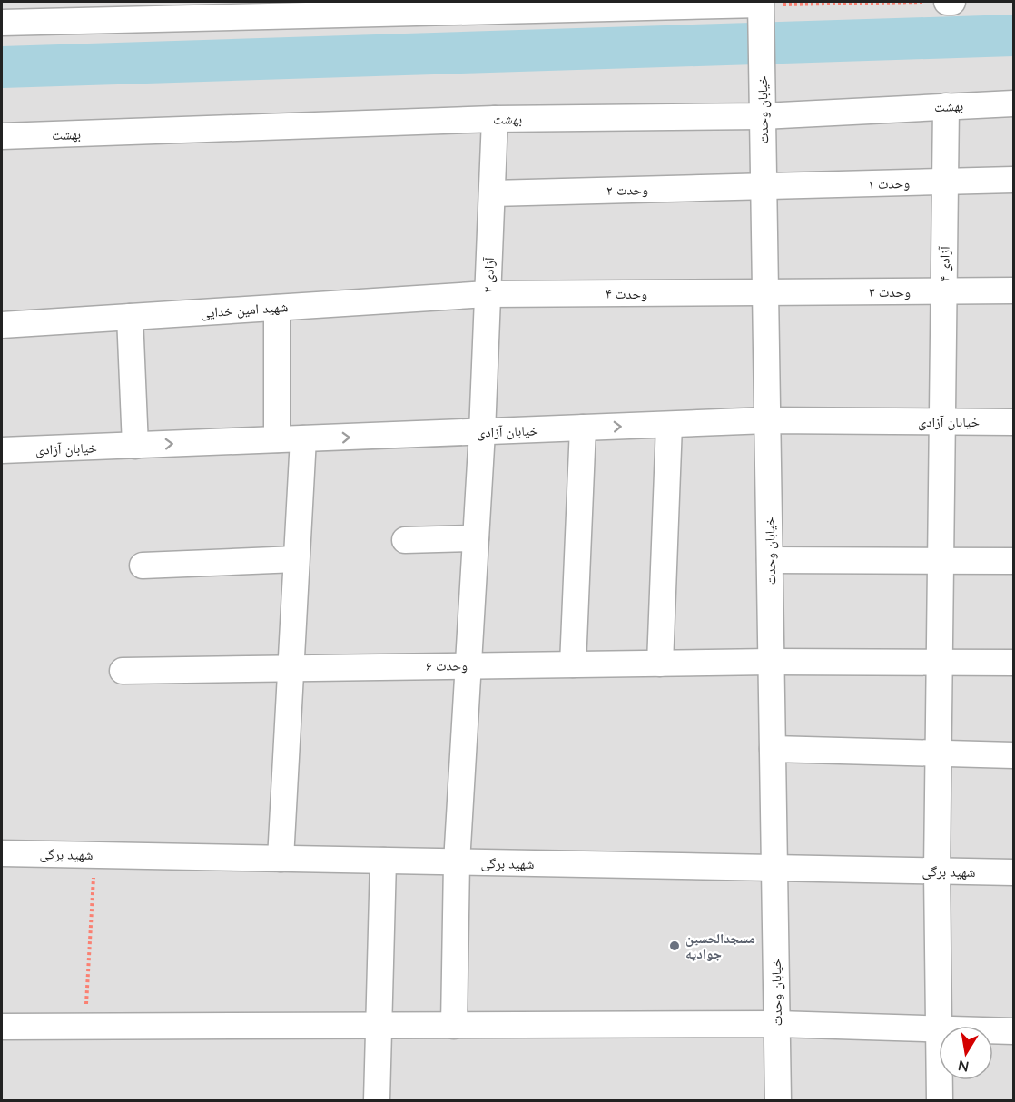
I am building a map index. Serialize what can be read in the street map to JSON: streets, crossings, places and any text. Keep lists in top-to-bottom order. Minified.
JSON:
{"streets":{"street":["بهشت","خیابان وحدت","وحدت ۱","وحدت ۲","آزادی ۴","آزادی ۲","وحدت ۳","وحدت ۴","شهید امین خدایی","خیابان آزادی","وحدت ۶","شهید برگی"]},"crossings":[["بهشت","خیابان وحدت"],["بهشت","آزادی ۴"],["بهشت","آزادی ۲"],["خیابان وحدت","وحدت ۱"],["خیابان وحدت","وحدت ۲"],["خیابان وحدت","وحدت ۳"],["خیابان وحدت","وحدت ۴"],["خیابان وحدت","خیابان آزادی"],["خیابان وحدت","وحدت ۶"],["خیابان وحدت","شهید برگی"],["وحدت ۱","وحدت ۲"],["وحدت ۱","آزادی ۴"],["وحدت ۲","آزادی ۲"],["آزادی ۴","وحدت ۳"],["آزادی ۴","خیابان آزادی"],["آزادی ۴","وحدت ۶"],["آزادی ۴","شهید برگی"],["آزادی ۲","وحدت ۴"],["آزادی ۲","شهید امین خدایی"],["آزادی ۲","خیابان آزادی"],["آزادی ۲","وحدت ۶"],["آزادی ۲","شهید برگی"],["وحدت ۳","وحدت ۴"],["وحدت ۴","شهید امین خدایی"]],"places":["مسجدالحسین جوادیه"],"north":"bottom"}
